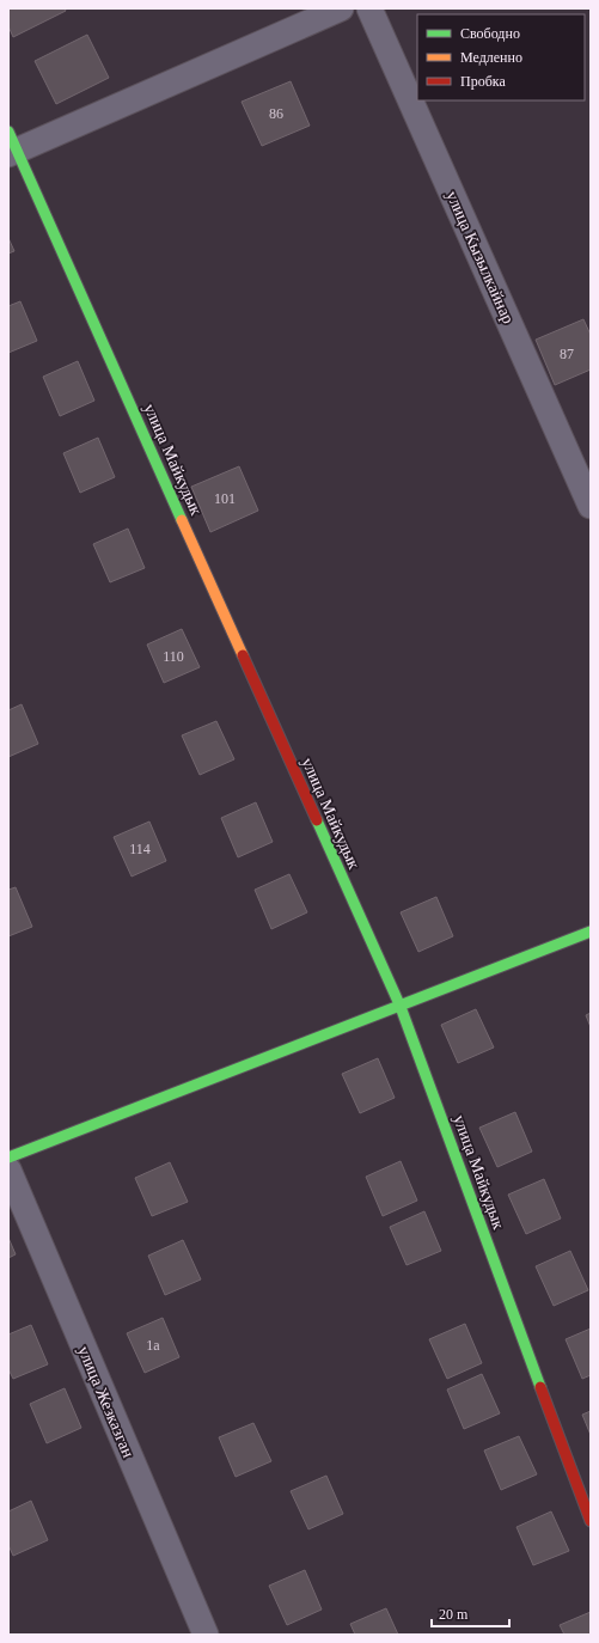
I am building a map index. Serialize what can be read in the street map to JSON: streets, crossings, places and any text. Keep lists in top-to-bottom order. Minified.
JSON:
{"streets":{"street":["улица Кызылкайнар","улица Майкудык","улица Жезказган"]},"house_numbers":["86","87","101","110","114","1а"],"legend":["Свободно","Медленно","Пробка"],"scale_bar":"20 m"}
